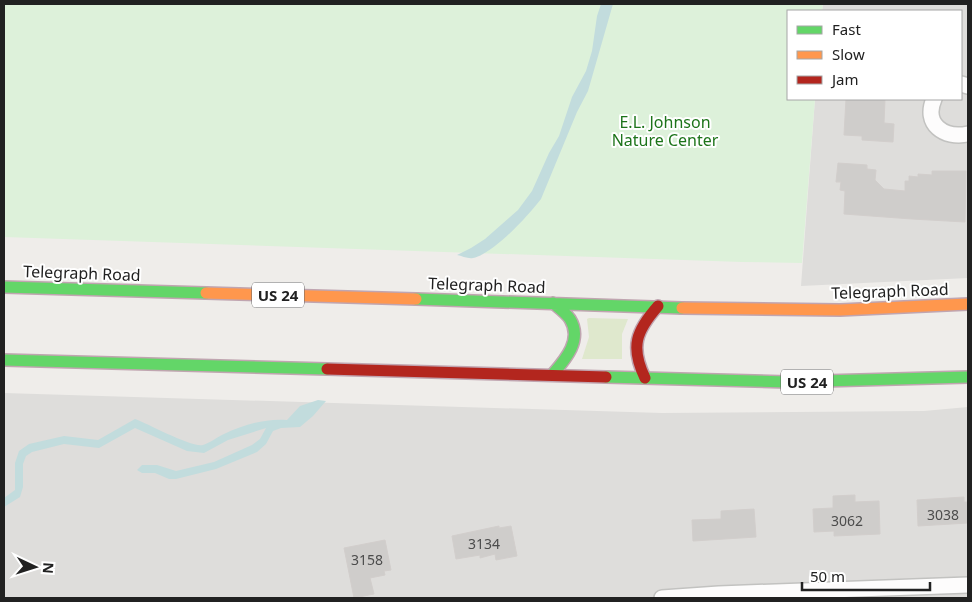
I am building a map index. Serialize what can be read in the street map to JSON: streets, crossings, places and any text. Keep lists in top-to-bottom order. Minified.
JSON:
{"streets":{"highway":["Telegraph Road","US 24"]},"parks":["E.L. Johnson Nature Center"],"house_numbers":["3038","3062","3134","3158"],"legend":["Fast","Slow","Jam"],"scale_bar":"50 m","north":"right"}
